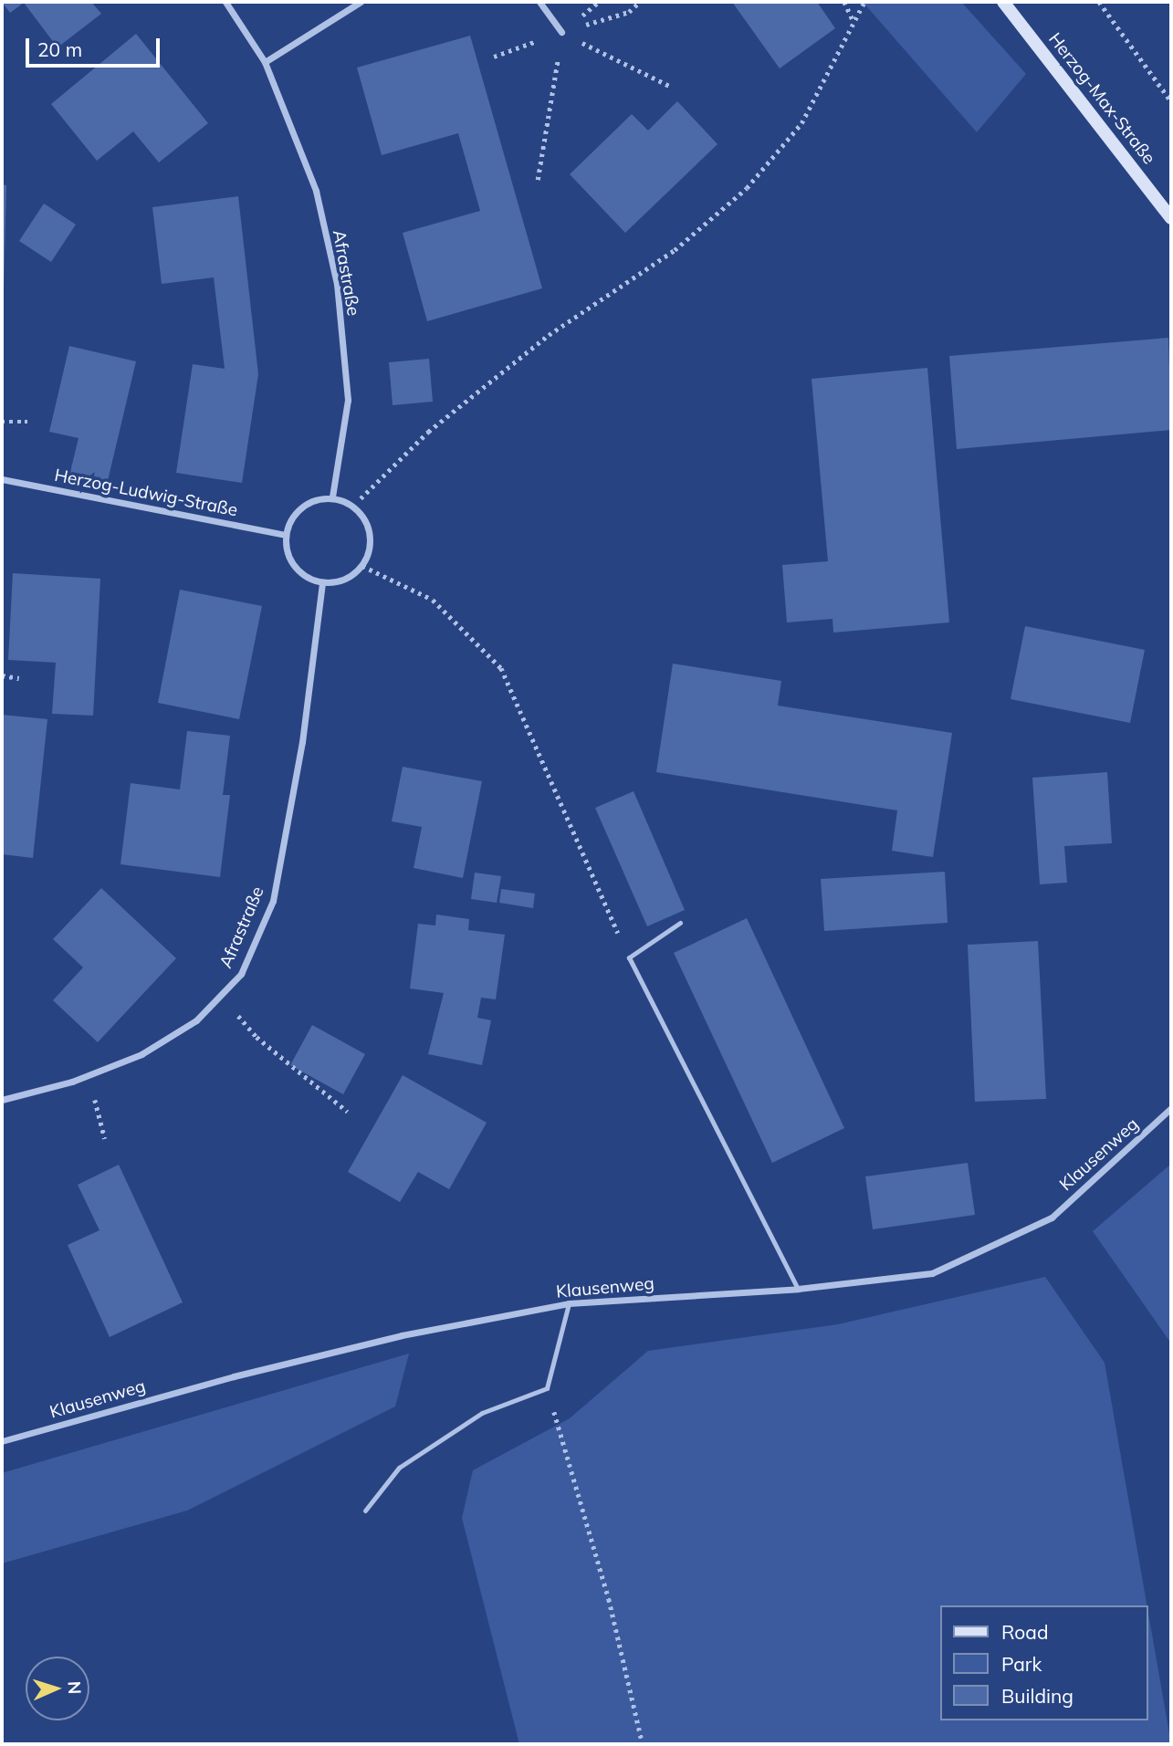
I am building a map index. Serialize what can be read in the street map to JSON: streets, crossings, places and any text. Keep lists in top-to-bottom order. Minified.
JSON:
{"streets":{"main road":["Herzog-Max-Straße"],"street":["Afrastraße","Herzog-Ludwig-Straße","Klausenweg"]},"crossings":[["Afrastraße","Herzog-Ludwig-Straße"]],"legend":["Road","Park","Building"],"scale_bar":"20 m","north":"right"}
